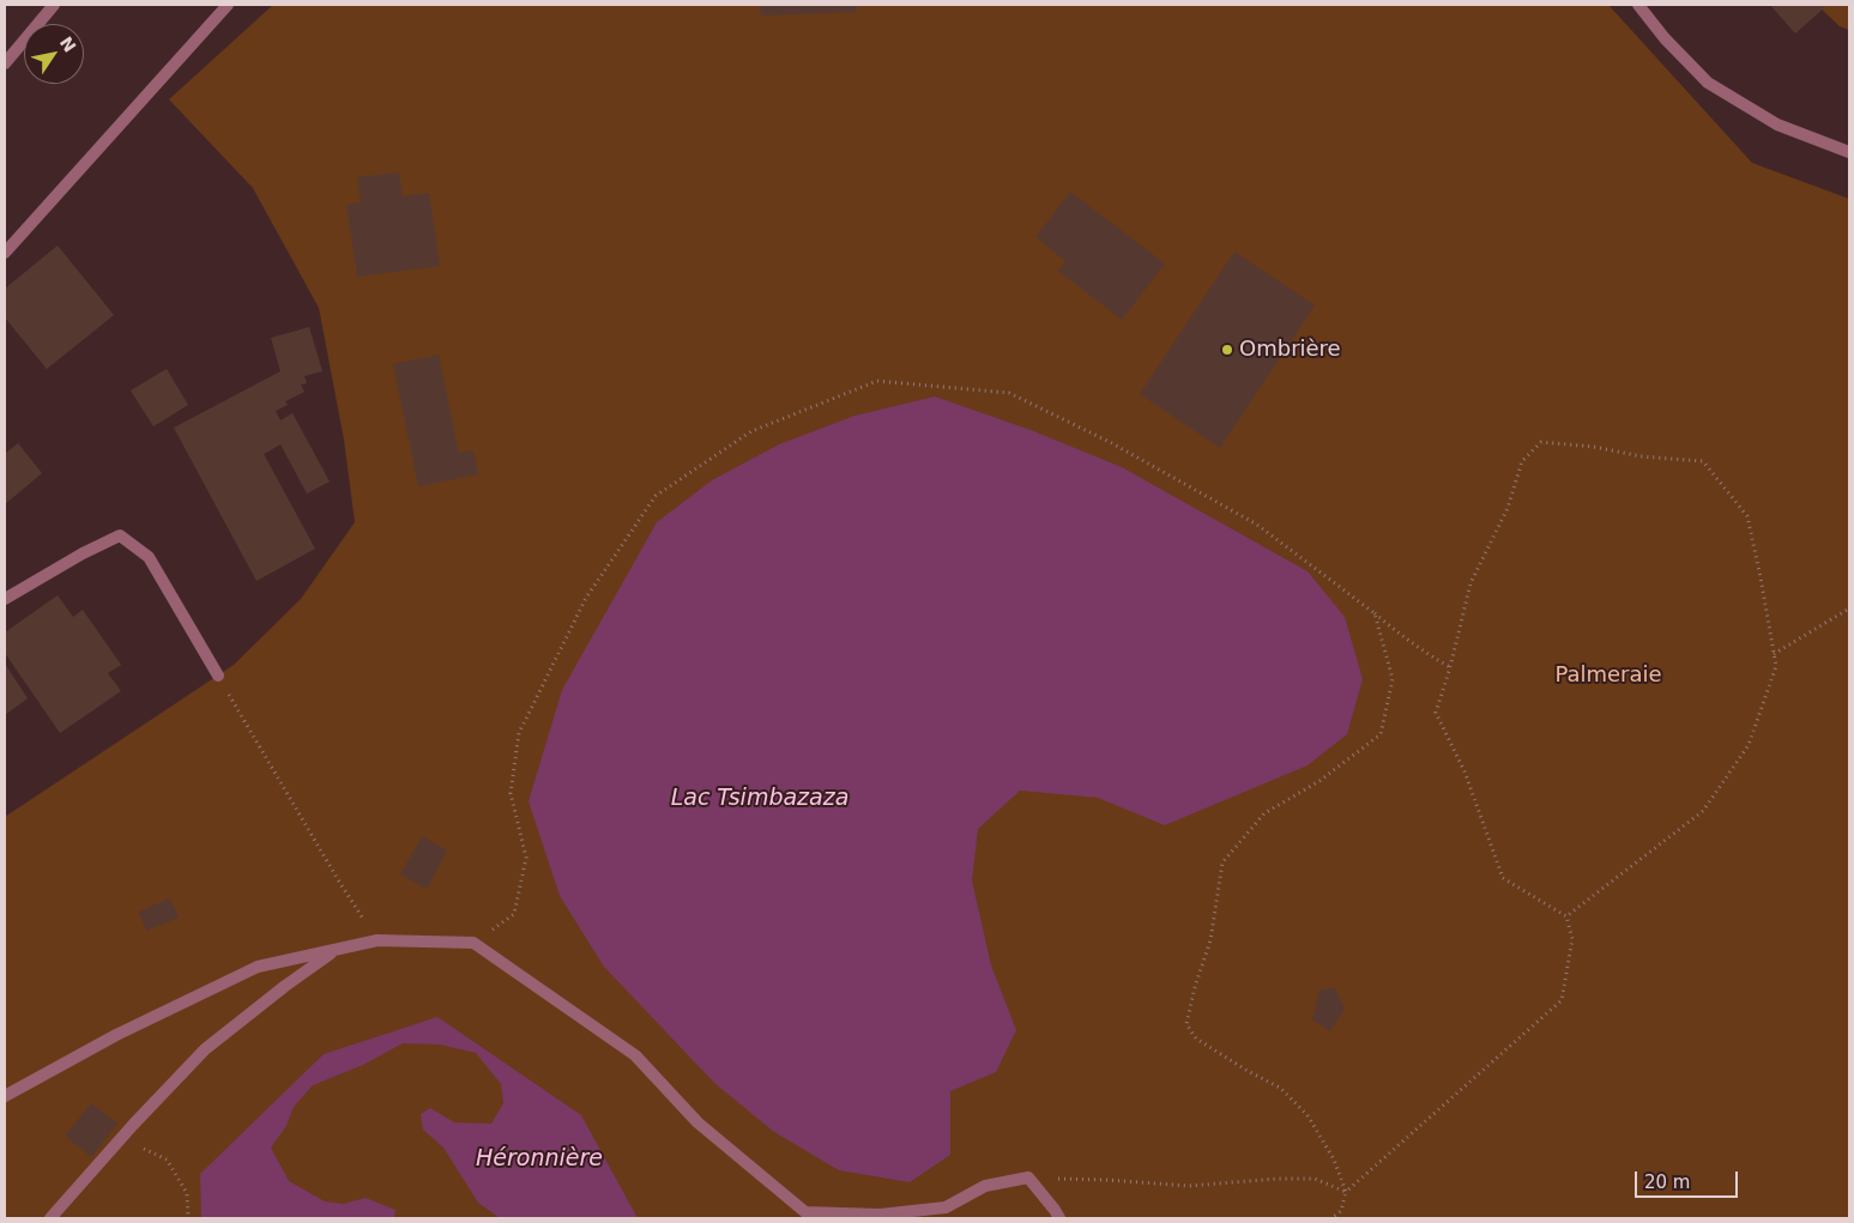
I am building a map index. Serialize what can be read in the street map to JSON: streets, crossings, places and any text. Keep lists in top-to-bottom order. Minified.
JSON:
{"water":["Lac Tsimbazaza","Héronnière"],"parks":["Palmeraie"],"places":["Ombrière"],"scale_bar":"20 m","north":"top right"}
